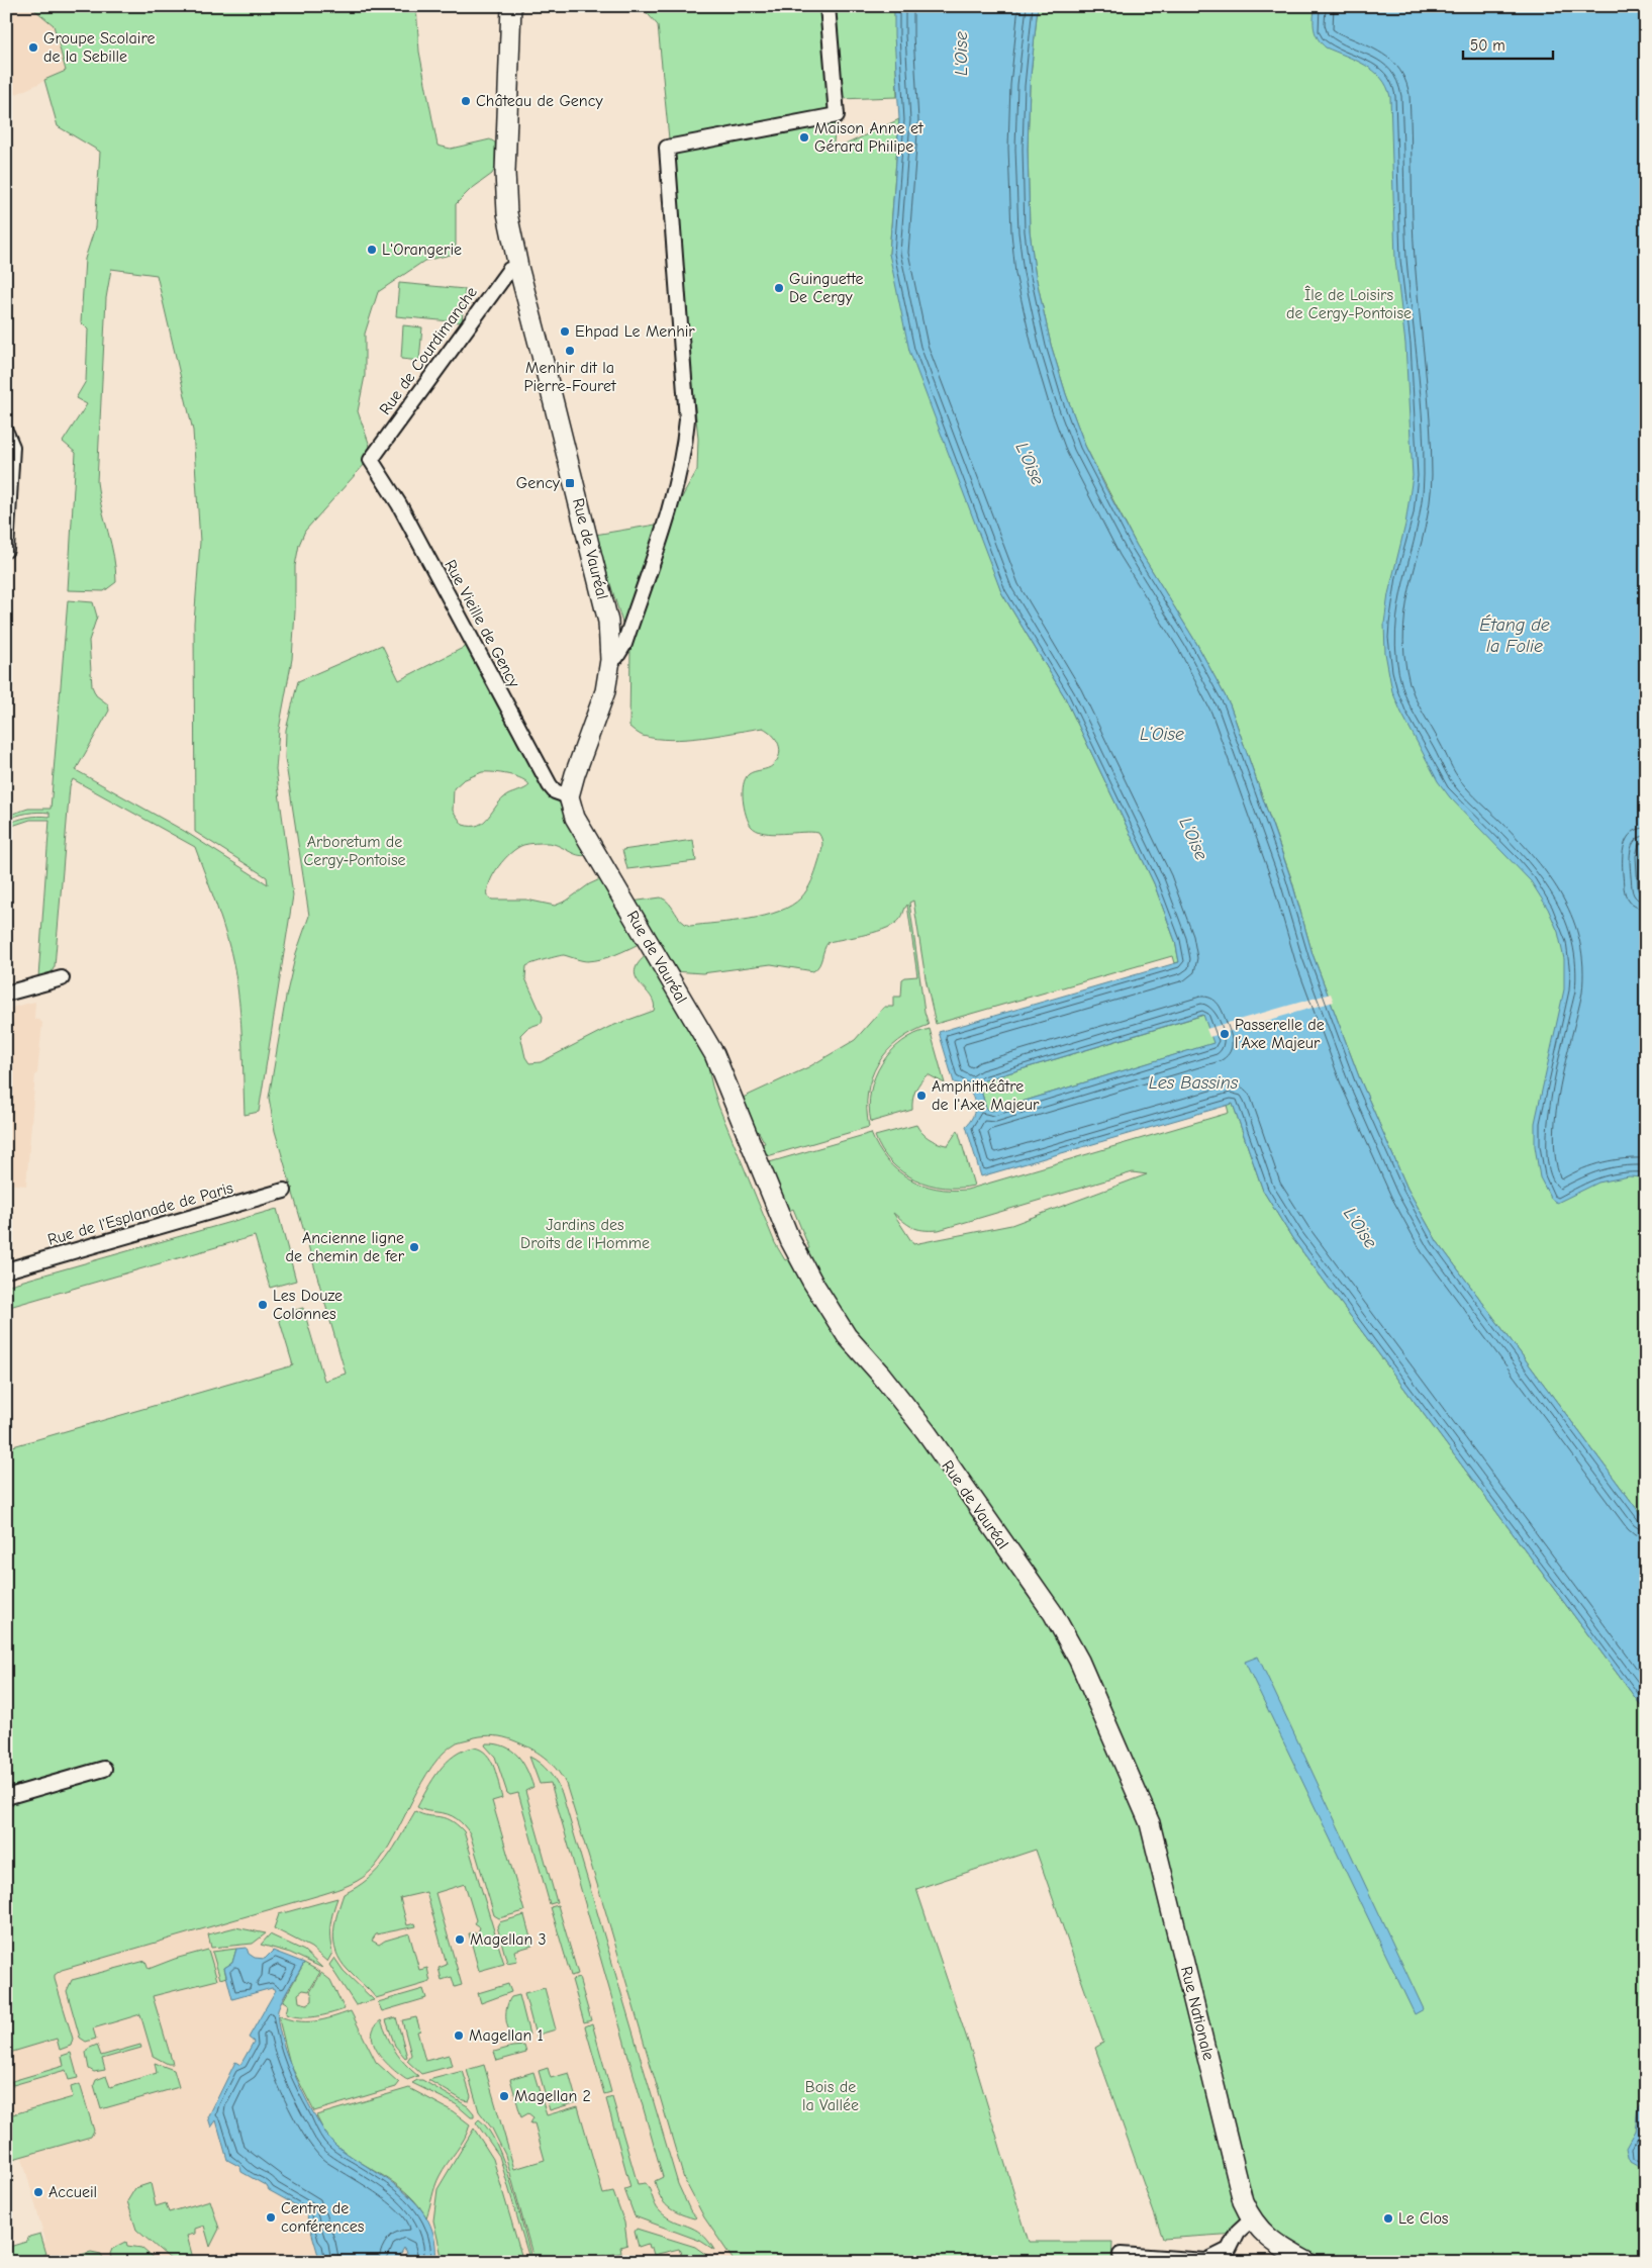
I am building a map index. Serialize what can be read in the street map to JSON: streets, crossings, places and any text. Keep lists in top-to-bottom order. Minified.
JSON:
{"streets":{"street":["Rue de Courdimanche","Rue de Vauréal","Rue Vieille de Gency","Rue de l'Esplanade de Paris","Rue Nationale"]},"crossings":[["Rue de Courdimanche","Rue de Vauréal"],["Rue de Courdimanche","Rue Vieille de Gency"],["Rue de Vauréal","Rue Vieille de Gency"],["Rue de Vauréal","Rue Nationale"]],"water":["L'Oise","Étang de la Folie","L’Oise","Les Bassins"],"parks":["Île de Loisirs de Cergy-Pontoise","Arboretum de Cergy‐Pontoise","Jardins des Droits de l'Homme","Bois de la Vallée"],"places":{"other":["Groupe Scolaire de la Sebille","Château de Gency","Maison Anne et Gérard Philipe","L'Orangerie","Guinguette De Cergy","Ehpad Le Menhir","Menhir dit la Pierre-Fouret","Passerelle de l’Axe Majeur","Amphithéâtre de l'Axe Majeur","Ancienne ligne de chemin de fer","Les Douze Colonnes","Magellan 3","Magellan 1","Magellan 2","Accueil","Centre de conférences","Le Clos"],"transit":["Gency"]},"scale_bar":"50 m"}
